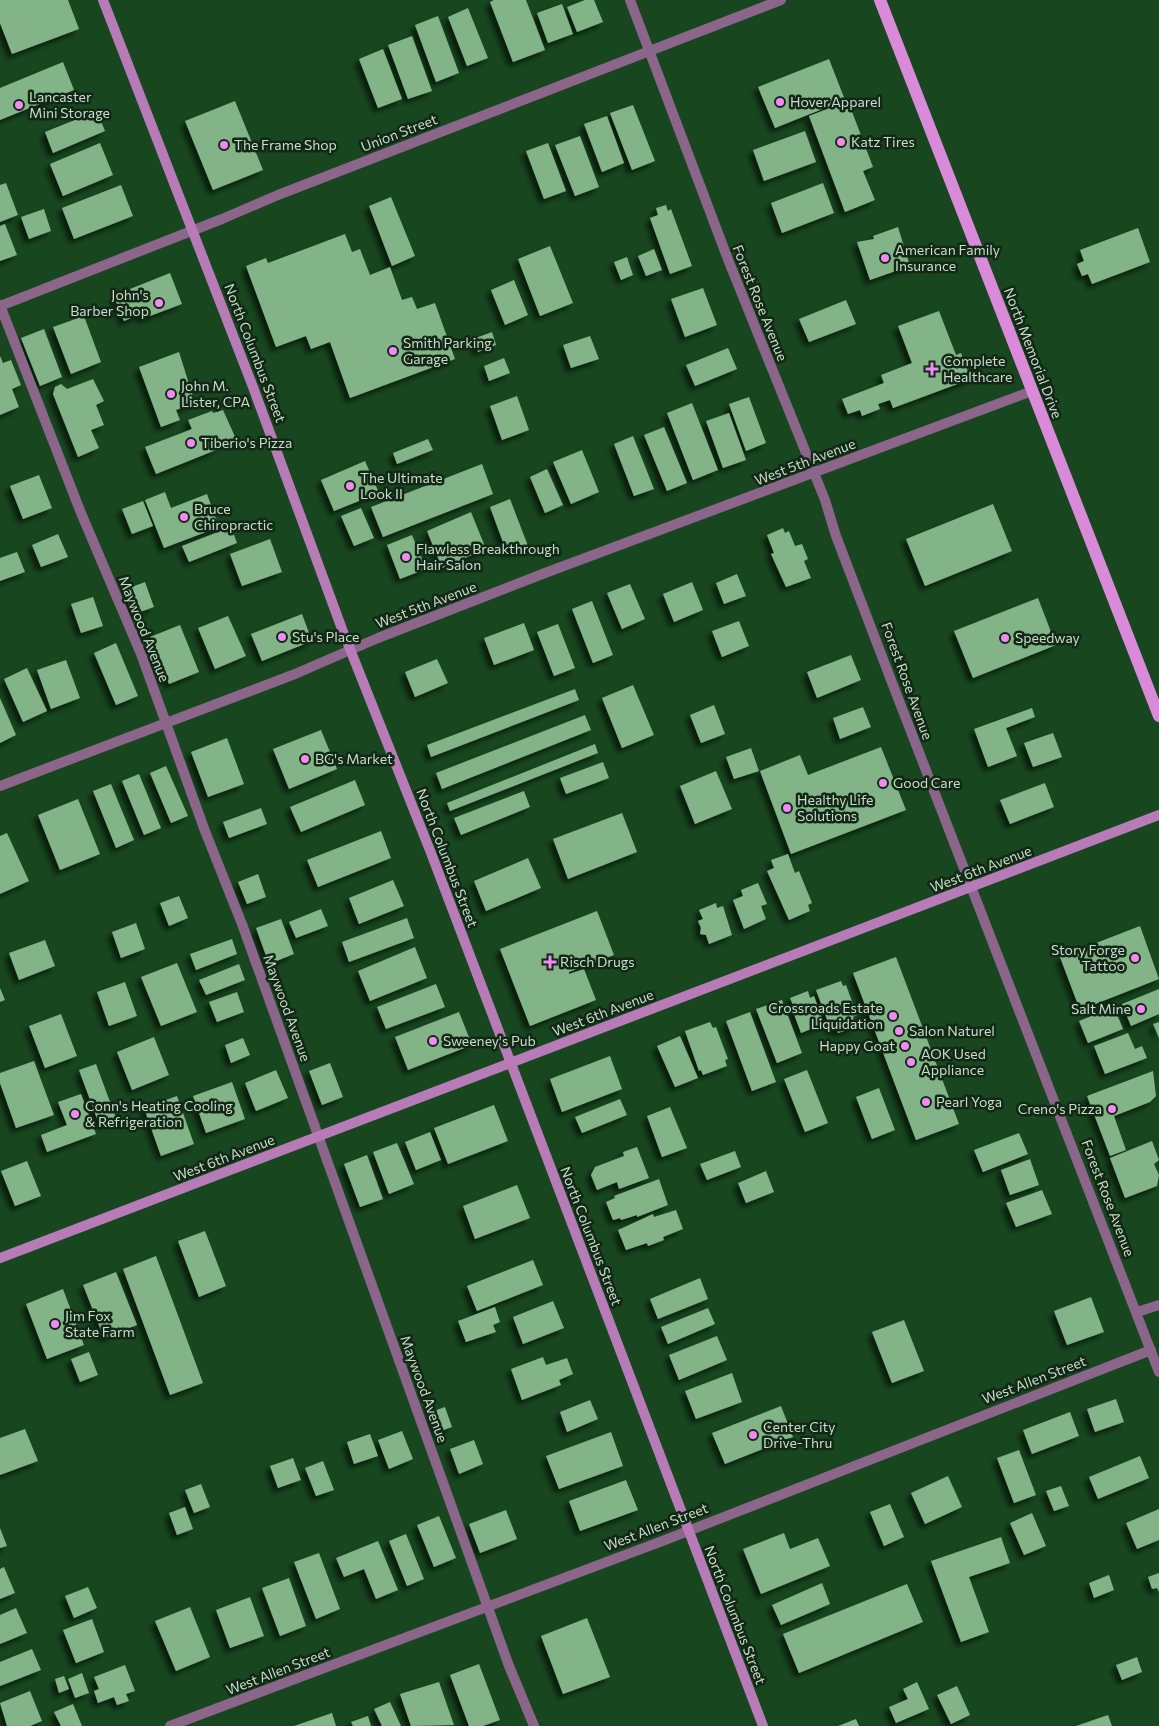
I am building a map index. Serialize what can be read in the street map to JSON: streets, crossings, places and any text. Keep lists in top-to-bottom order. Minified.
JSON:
{"streets":{"main road":["North Columbus Street","North Memorial Drive","West 6th Avenue"],"street":["Union Street","Forest Rose Avenue","West 5th Avenue","Maywood Avenue","West Allen Street"]},"crossings":[["Union Street","Forest Rose Avenue"],["Union Street","North Columbus Street"],["Union Street","Maywood Avenue"],["Forest Rose Avenue","West 5th Avenue"],["Forest Rose Avenue","West 6th Avenue"],["Forest Rose Avenue","West Allen Street"],["North Columbus Street","West 5th Avenue"],["North Columbus Street","West 6th Avenue"],["North Columbus Street","West Allen Street"],["North Memorial Drive","West 5th Avenue"],["West 5th Avenue","Maywood Avenue"],["Maywood Avenue","West 6th Avenue"],["Maywood Avenue","West Allen Street"]],"places":{"other":["Hover Apparel","Lancaster Mini Storage","Katz Tires","The Frame Shop","American Family Insurance","John's Barber Shop","Smith Parking Garage","John M. Lister, CPA","Tiberio's Pizza","The Ultimate Look II","Bruce Chiropractic","Flawless Breakthrough Hair Salon","Stu's Place","Speedway","BG's Market","Good Care","Healthy Life Solutions","Story Forge Tattoo","Salt Mine","Crossroads Estate Liquidation","Salon Naturel","Sweeney's Pub","Happy Goat","AOK Used Appliance","Pearl Yoga","Creno's Pizza","Conn's Heating Cooling & Refrigeration","Jim Fox State Farm","Center City Drive-Thru"],"health":["Complete Healthcare","Risch Drugs"]}}
